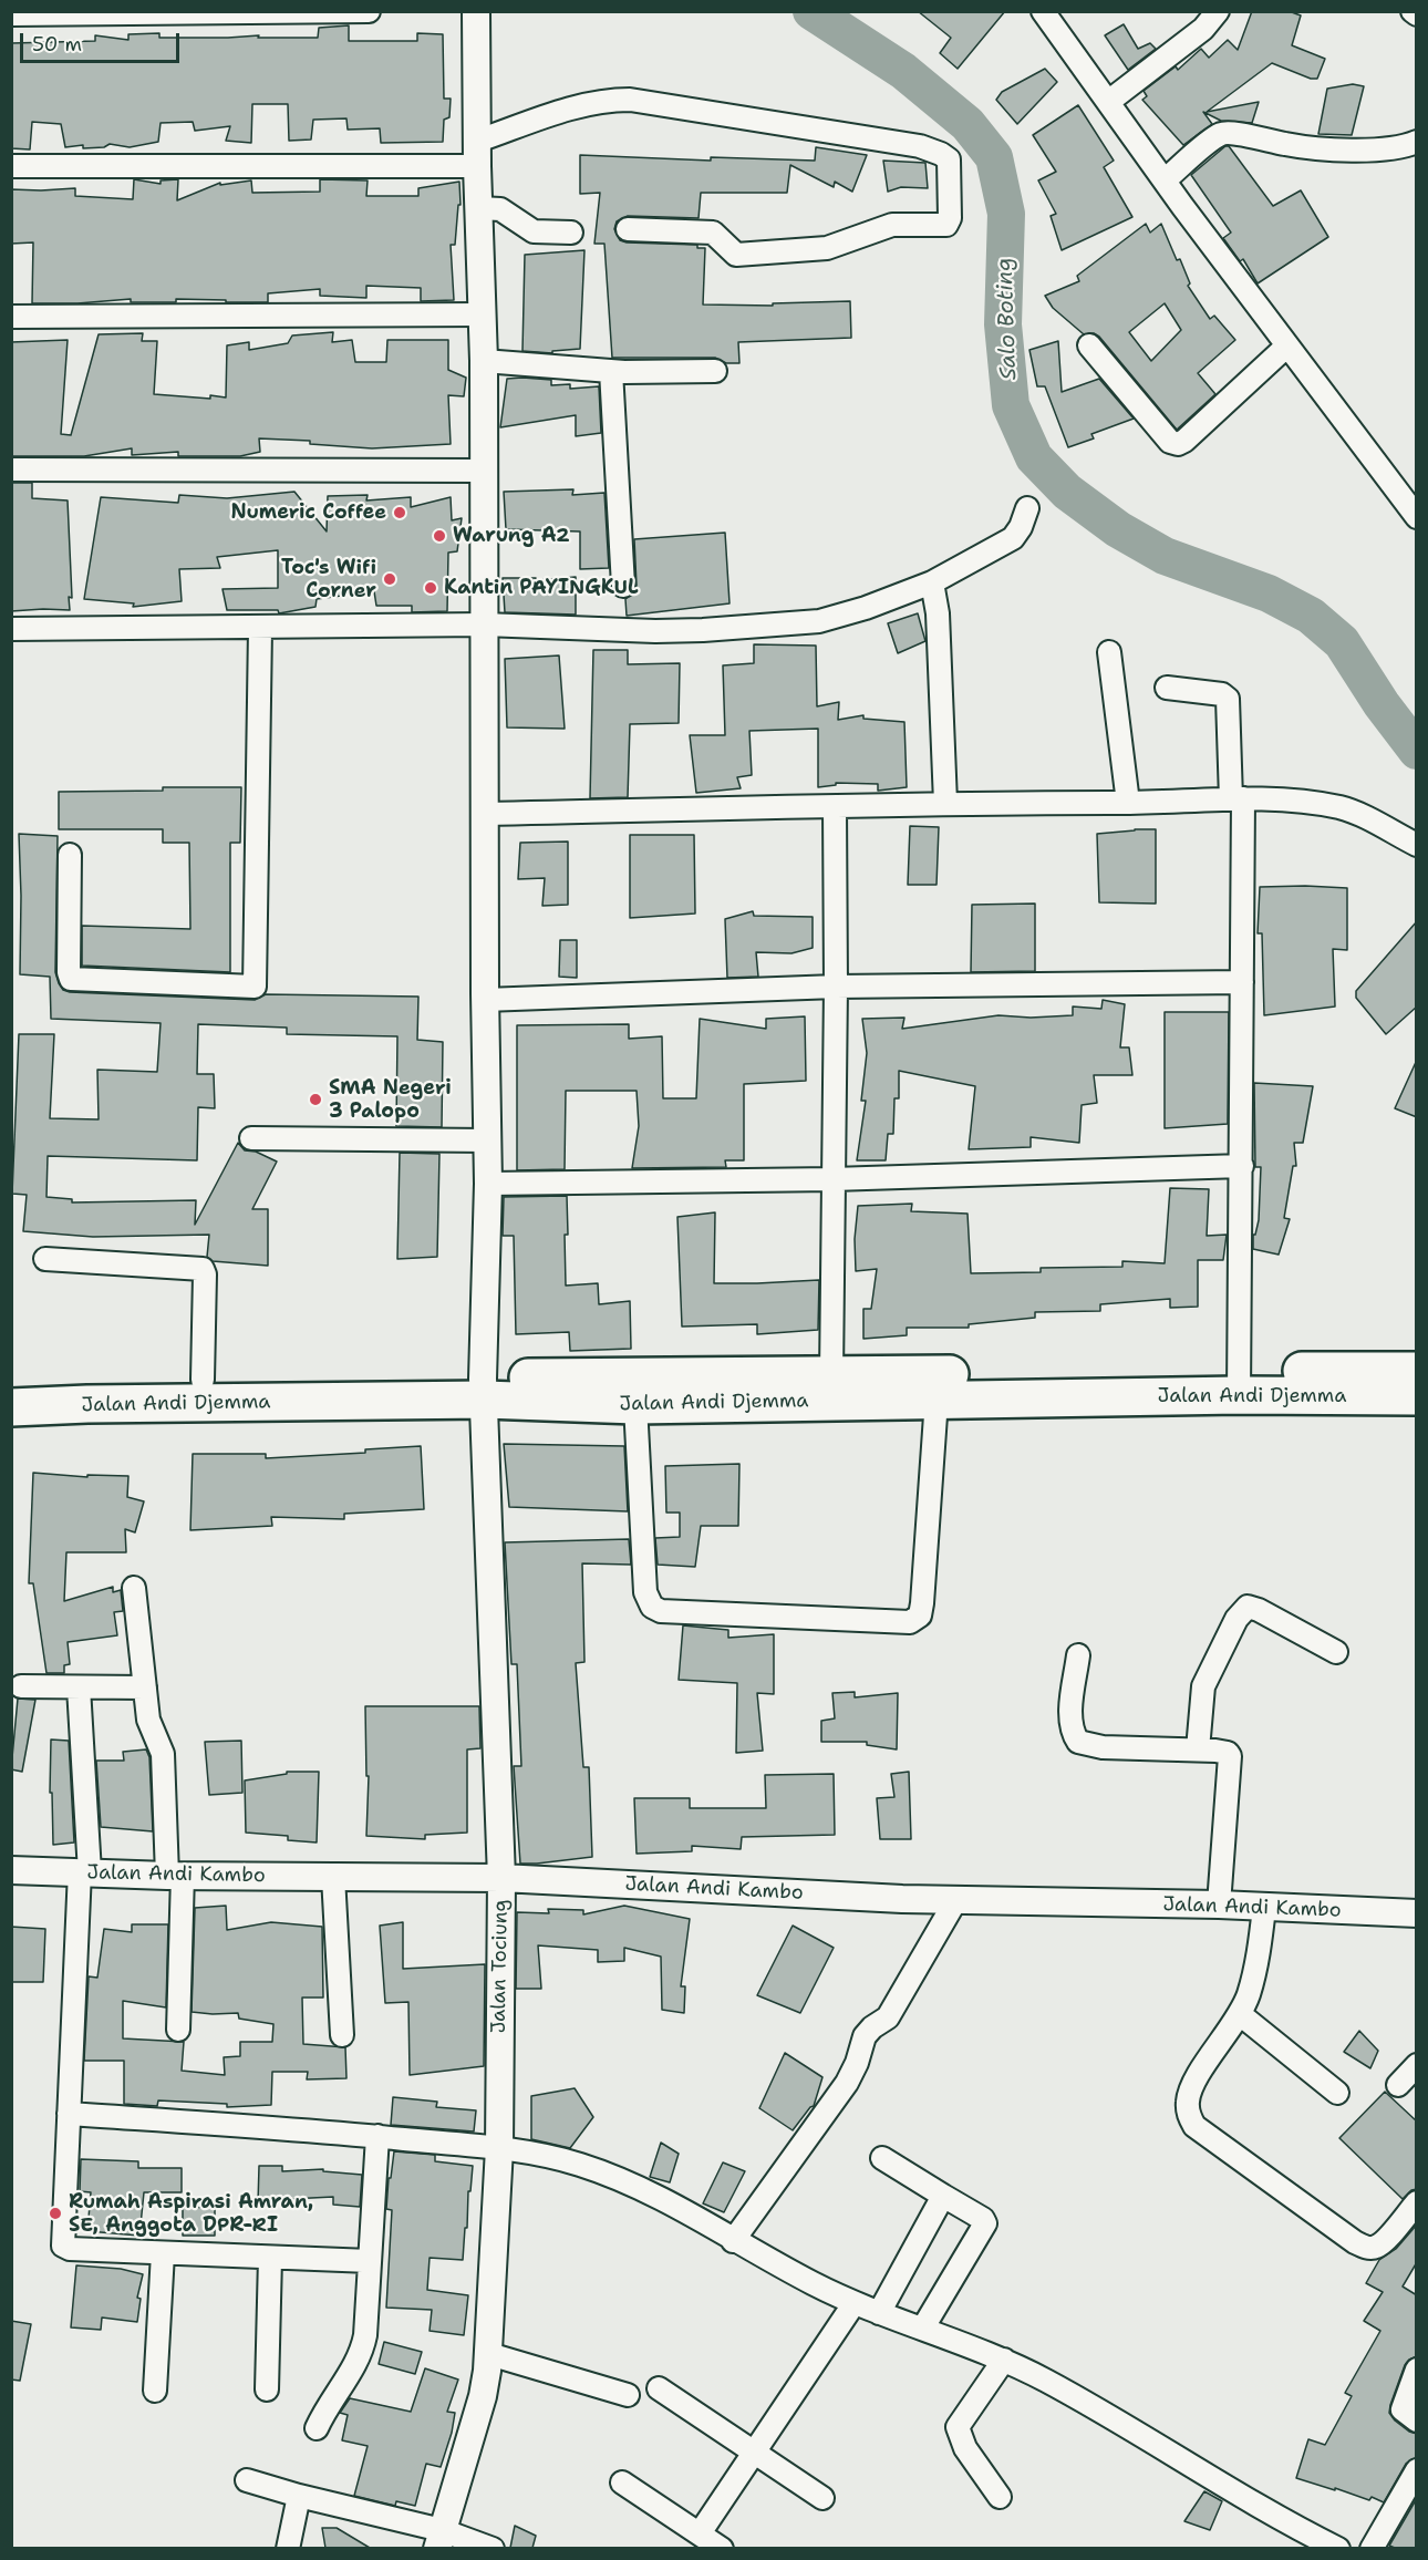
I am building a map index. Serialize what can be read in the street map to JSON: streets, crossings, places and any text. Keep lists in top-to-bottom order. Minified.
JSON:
{"streets":{"highway":["Jalan Andi Djemma"],"street":["Jalan Andi Kambo","Jalan Tociung"]},"crossings":[["Jalan Andi Djemma","Jalan Tociung"],["Jalan Andi Kambo","Jalan Tociung"]],"water":["Salo Boting"],"places":["Numeric Coffee","Warung A2","Toc's Wifi Corner","Kantin PAYINGKUL","SMA Negeri 3 Palopo","Rumah Aspirasi Amran, SE, Anggota DPR-RI"],"scale_bar":"50 m"}
